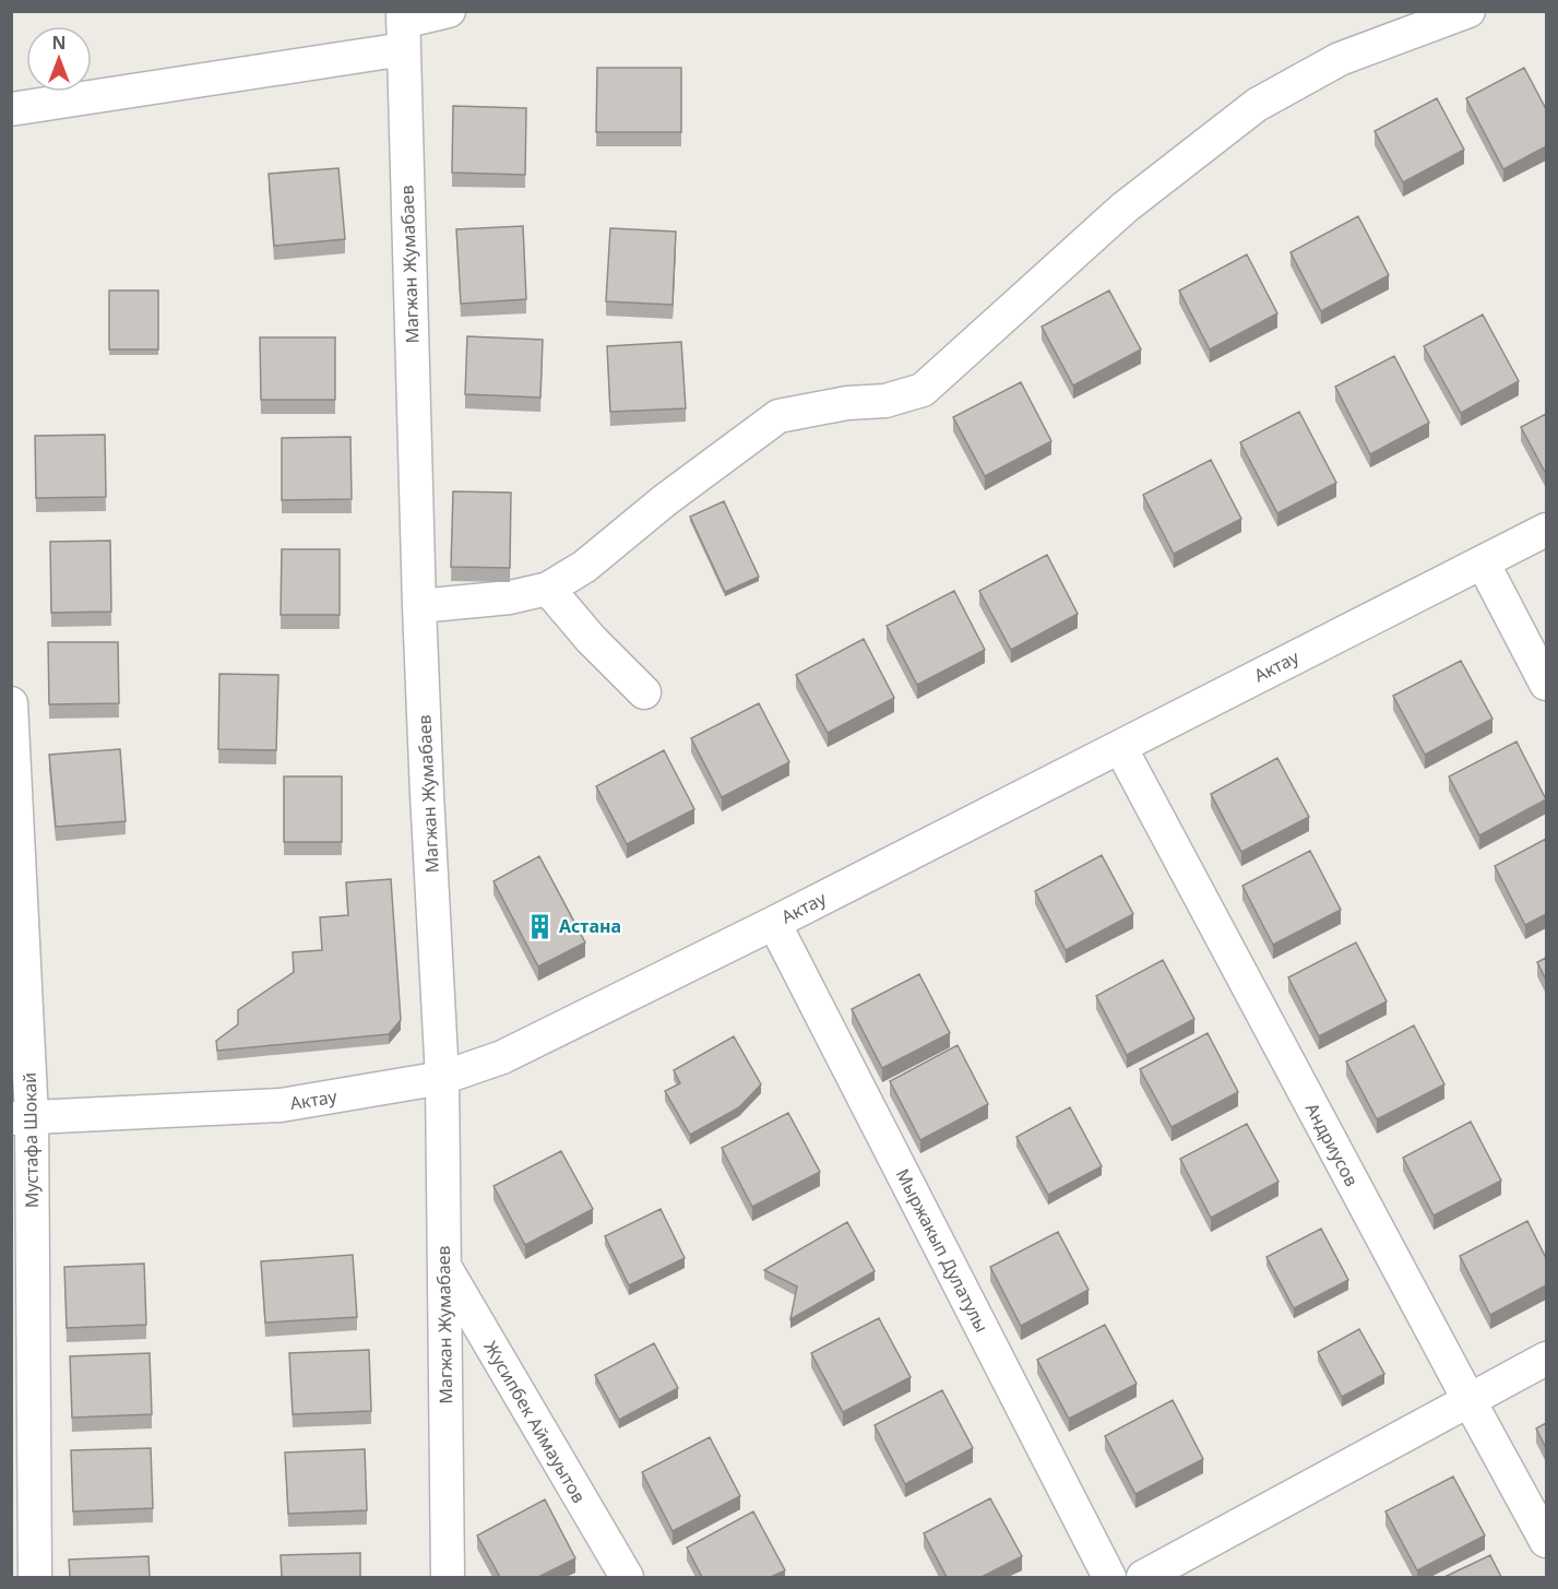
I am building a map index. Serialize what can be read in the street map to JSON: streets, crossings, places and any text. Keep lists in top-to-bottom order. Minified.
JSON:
{"streets":{"street":["Магжан Жумабаев","Актау","Мустафа Шокай","Андриусов","Мыржакып Дулатулы","Жусипбек Аймауытов"]},"crossings":[["Магжан Жумабаев","Актау"],["Магжан Жумабаев","Жусипбек Аймауытов"],["Актау","Мустафа Шокай"],["Актау","Андриусов"],["Актау","Мыржакып Дулатулы"]],"places":{"building":["Астана"]},"north":"top"}
